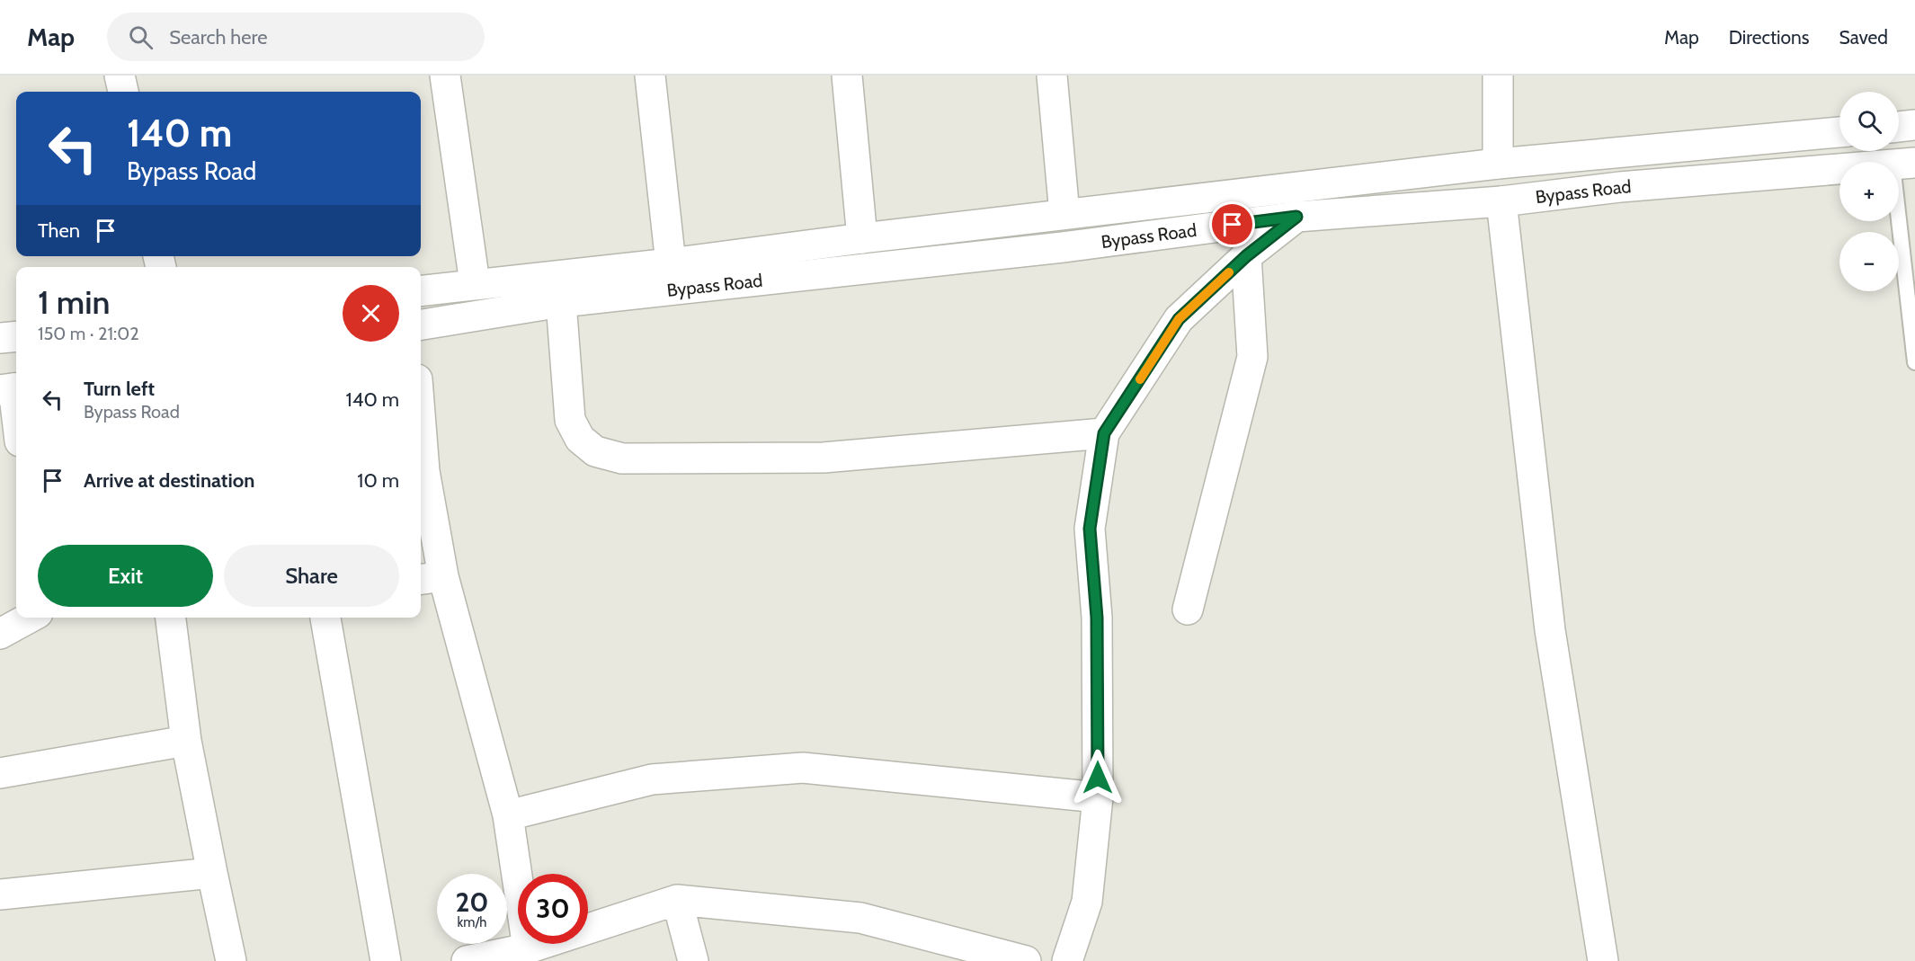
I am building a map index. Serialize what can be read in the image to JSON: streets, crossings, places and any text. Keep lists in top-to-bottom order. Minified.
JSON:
{"streets":{"street":["Bypass Road"]},"page":{"header":"Map","search":"Search here","nav":["Map","Directions","Saved"],"map_buttons":["+","−"],"turn":["140 m","Bypass Road"],"then":"Then","heading":["1 min","150 m · 21:02"],"list":[{"name":"Turn left","note":"Bypass Road","value":"140 m"},{"name":"Arrive at destination","value":"10 m"}],"buttons":["Exit","Share"],"speed":"20 km/h","limit":"30"}}
